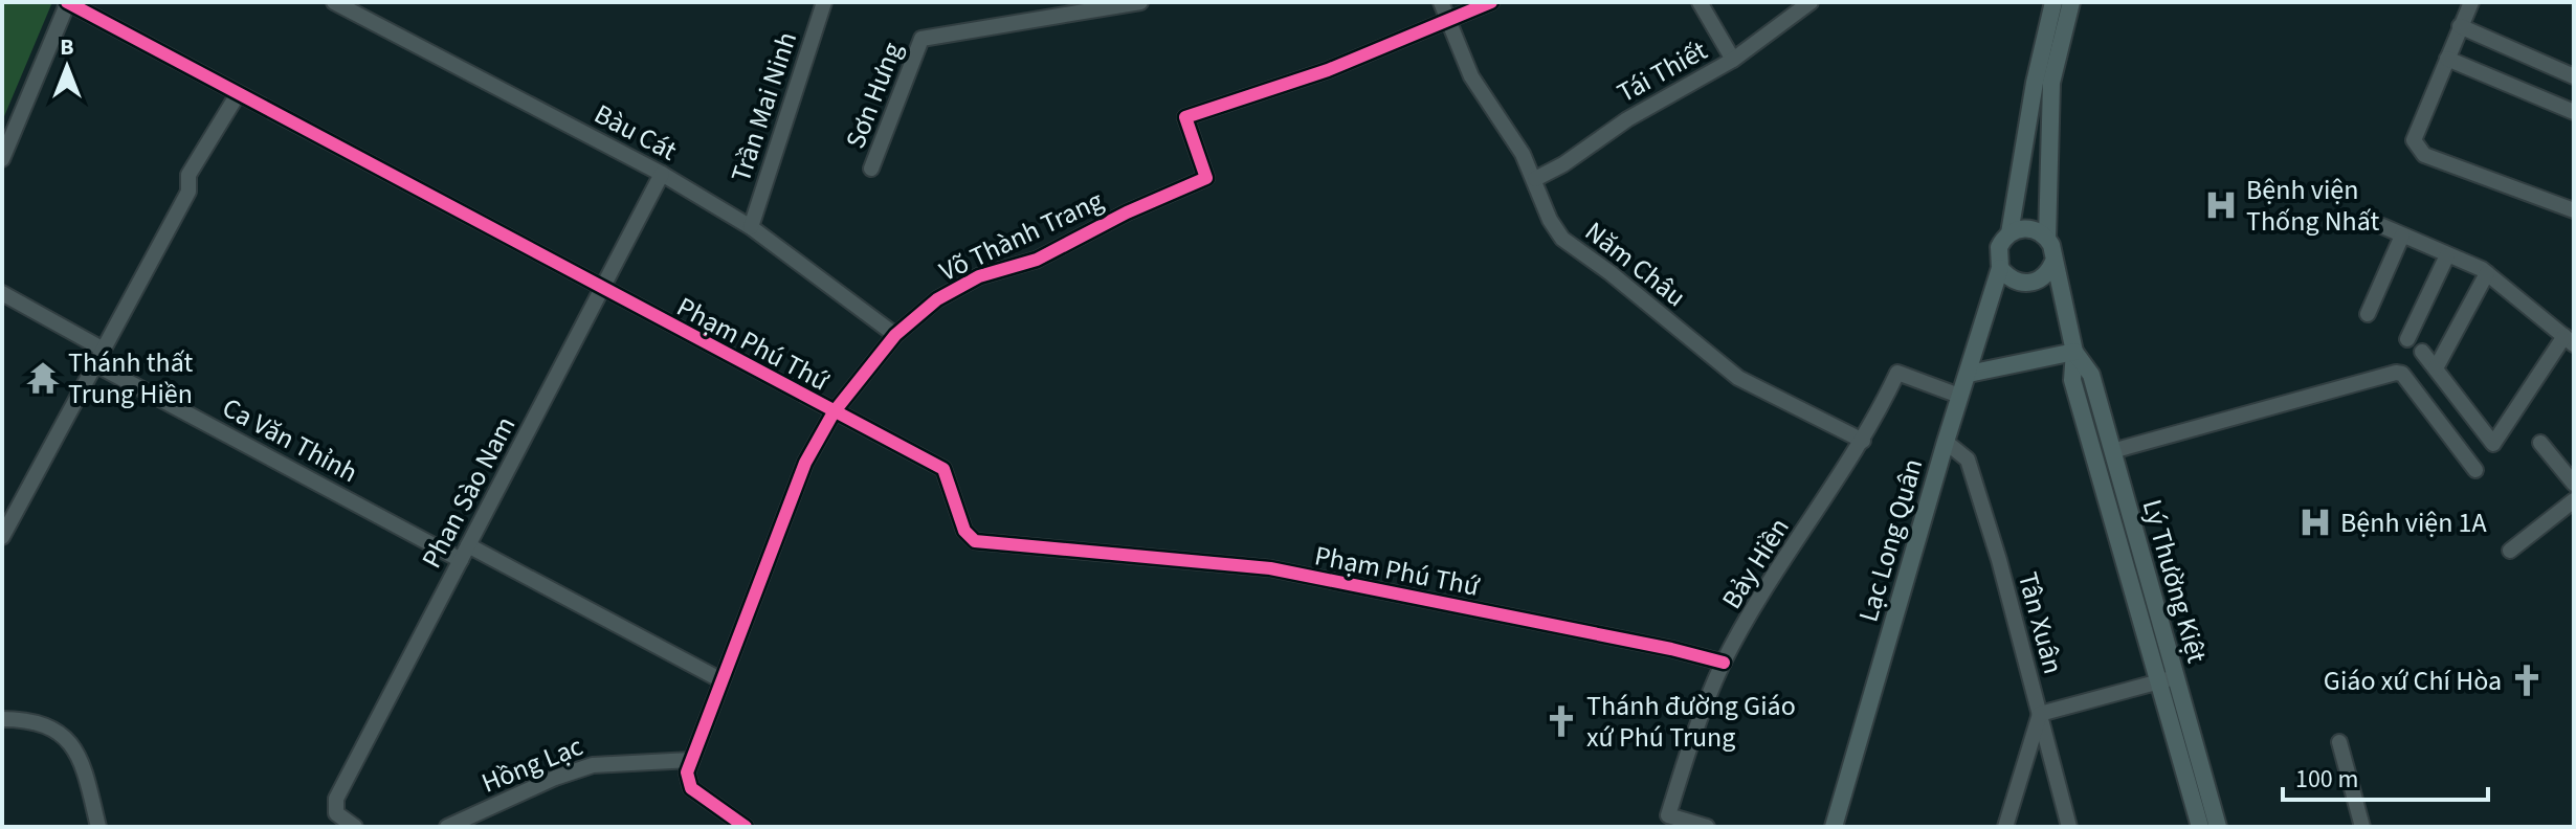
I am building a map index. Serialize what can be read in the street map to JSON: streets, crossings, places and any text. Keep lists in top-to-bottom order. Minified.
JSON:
{"streets":{"main road":["Lạc Long Quân","Lý Thường Kiệt"],"street":["Tái Thiết","Sơn Hưng","Trần Mai Ninh","Bàu Cát","Võ Thành Trang","Năm Châu","Phạm Phú Thứ","Ca Văn Thỉnh","Phan Sào Nam","Bảy Hiền","Tân Xuân","Hồng Lạc"]},"crossings":[["Tái Thiết","Năm Châu"],["Trần Mai Ninh","Bàu Cát"],["Bàu Cát","Võ Thành Trang"],["Bàu Cát","Phan Sào Nam"],["Võ Thành Trang","Năm Châu"],["Võ Thành Trang","Phạm Phú Thứ"],["Võ Thành Trang","Hồng Lạc"],["Năm Châu","Bảy Hiền"],["Phạm Phú Thứ","Phan Sào Nam"],["Phạm Phú Thứ","Bảy Hiền"],["Ca Văn Thỉnh","Phan Sào Nam"],["Lạc Long Quân","Bảy Hiền"],["Lạc Long Quân","Lý Thường Kiệt"],["Lạc Long Quân","Tân Xuân"]],"places":{"hospital":["Bệnh viện Thống Nhất","Bệnh viện 1A"],"temple":["Thánh thất Trung Hiền"],"church":["Giáo xứ Chí Hòa","Thánh đường Giáo xứ Phú Trung"]},"scale_bar":"100 m","north":"top"}
